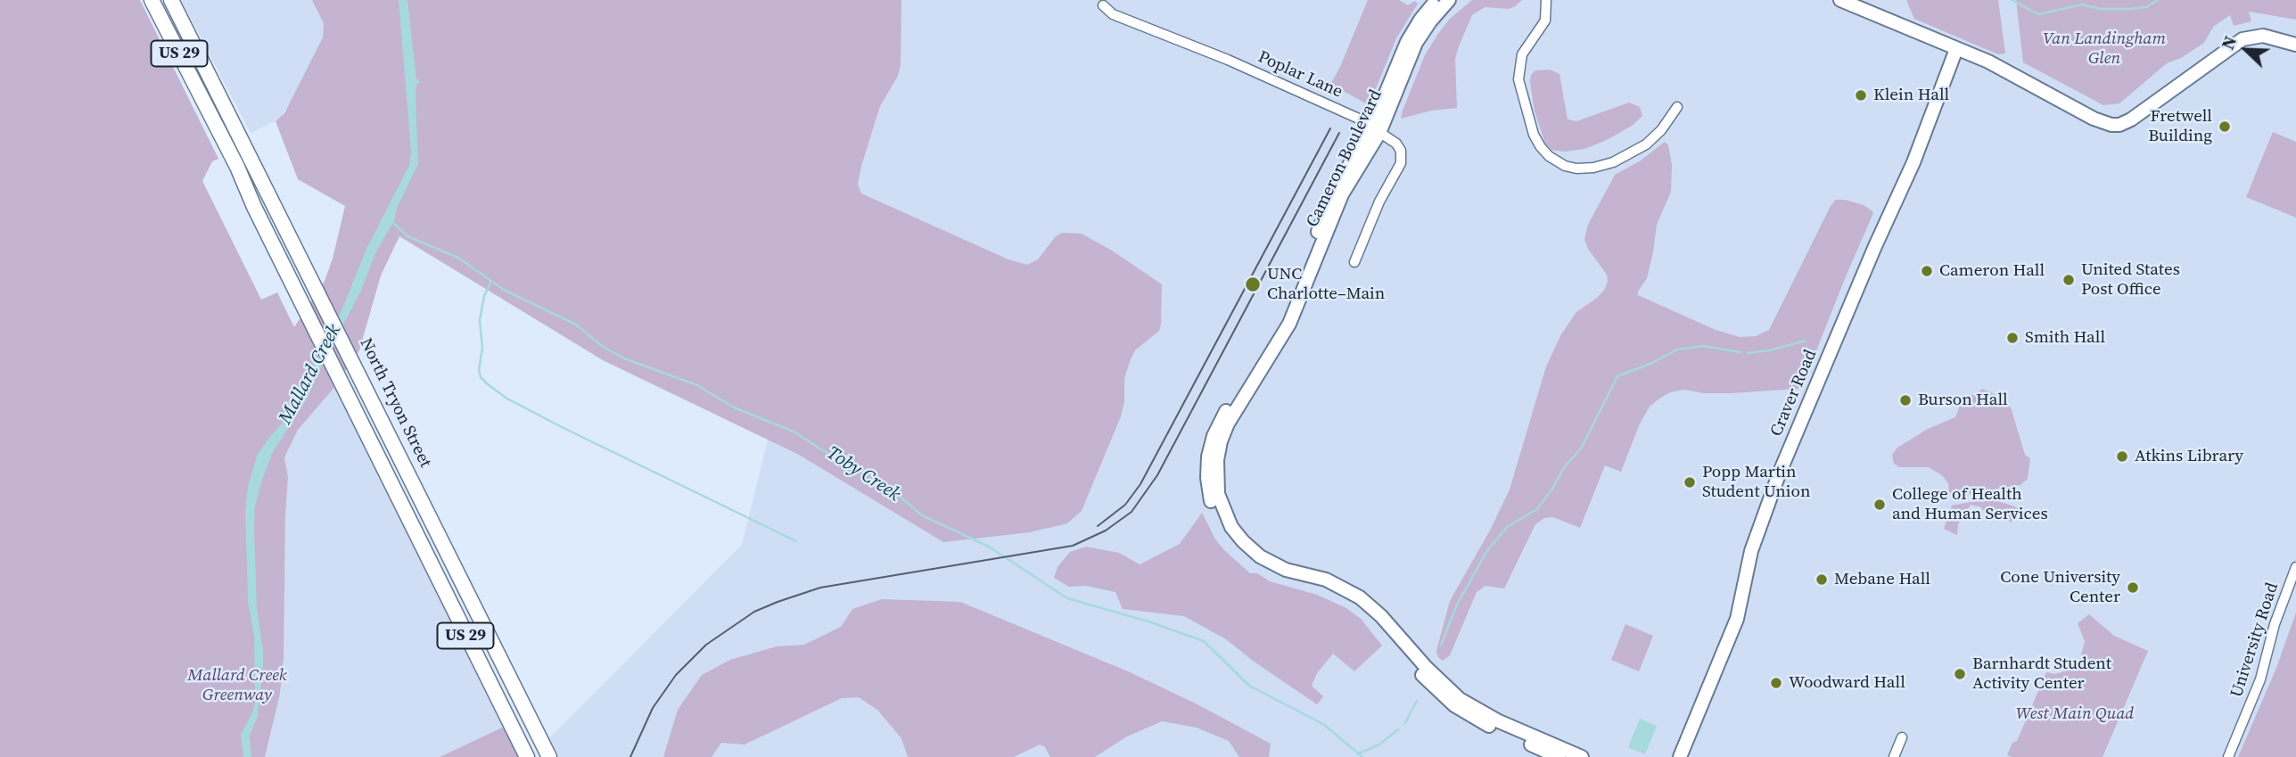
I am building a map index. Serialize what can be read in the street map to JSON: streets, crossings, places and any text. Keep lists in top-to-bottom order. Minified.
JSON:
{"streets":{"main road":["US 29","North Tryon Street"],"street":["Poplar Lane","Cameron Boulevard","Craver Road","University Road"]},"crossings":[["Poplar Lane","Cameron Boulevard"]],"water":["Mallard Creek","Toby Creek"],"parks":["Van Landingham Glen","Mallard Creek Greenway","West Main Quad"],"places":["Klein Hall","Fretwell Building","Cameron Hall","United States Post Office","UNC Charlotte–Main","Smith Hall","Burson Hall","Atkins Library","Popp Martin Student Union","College of Health and Human Services","Mebane Hall","Cone University Center","Barnhardt Student Activity Center","Woodward Hall"],"north":"top left"}
